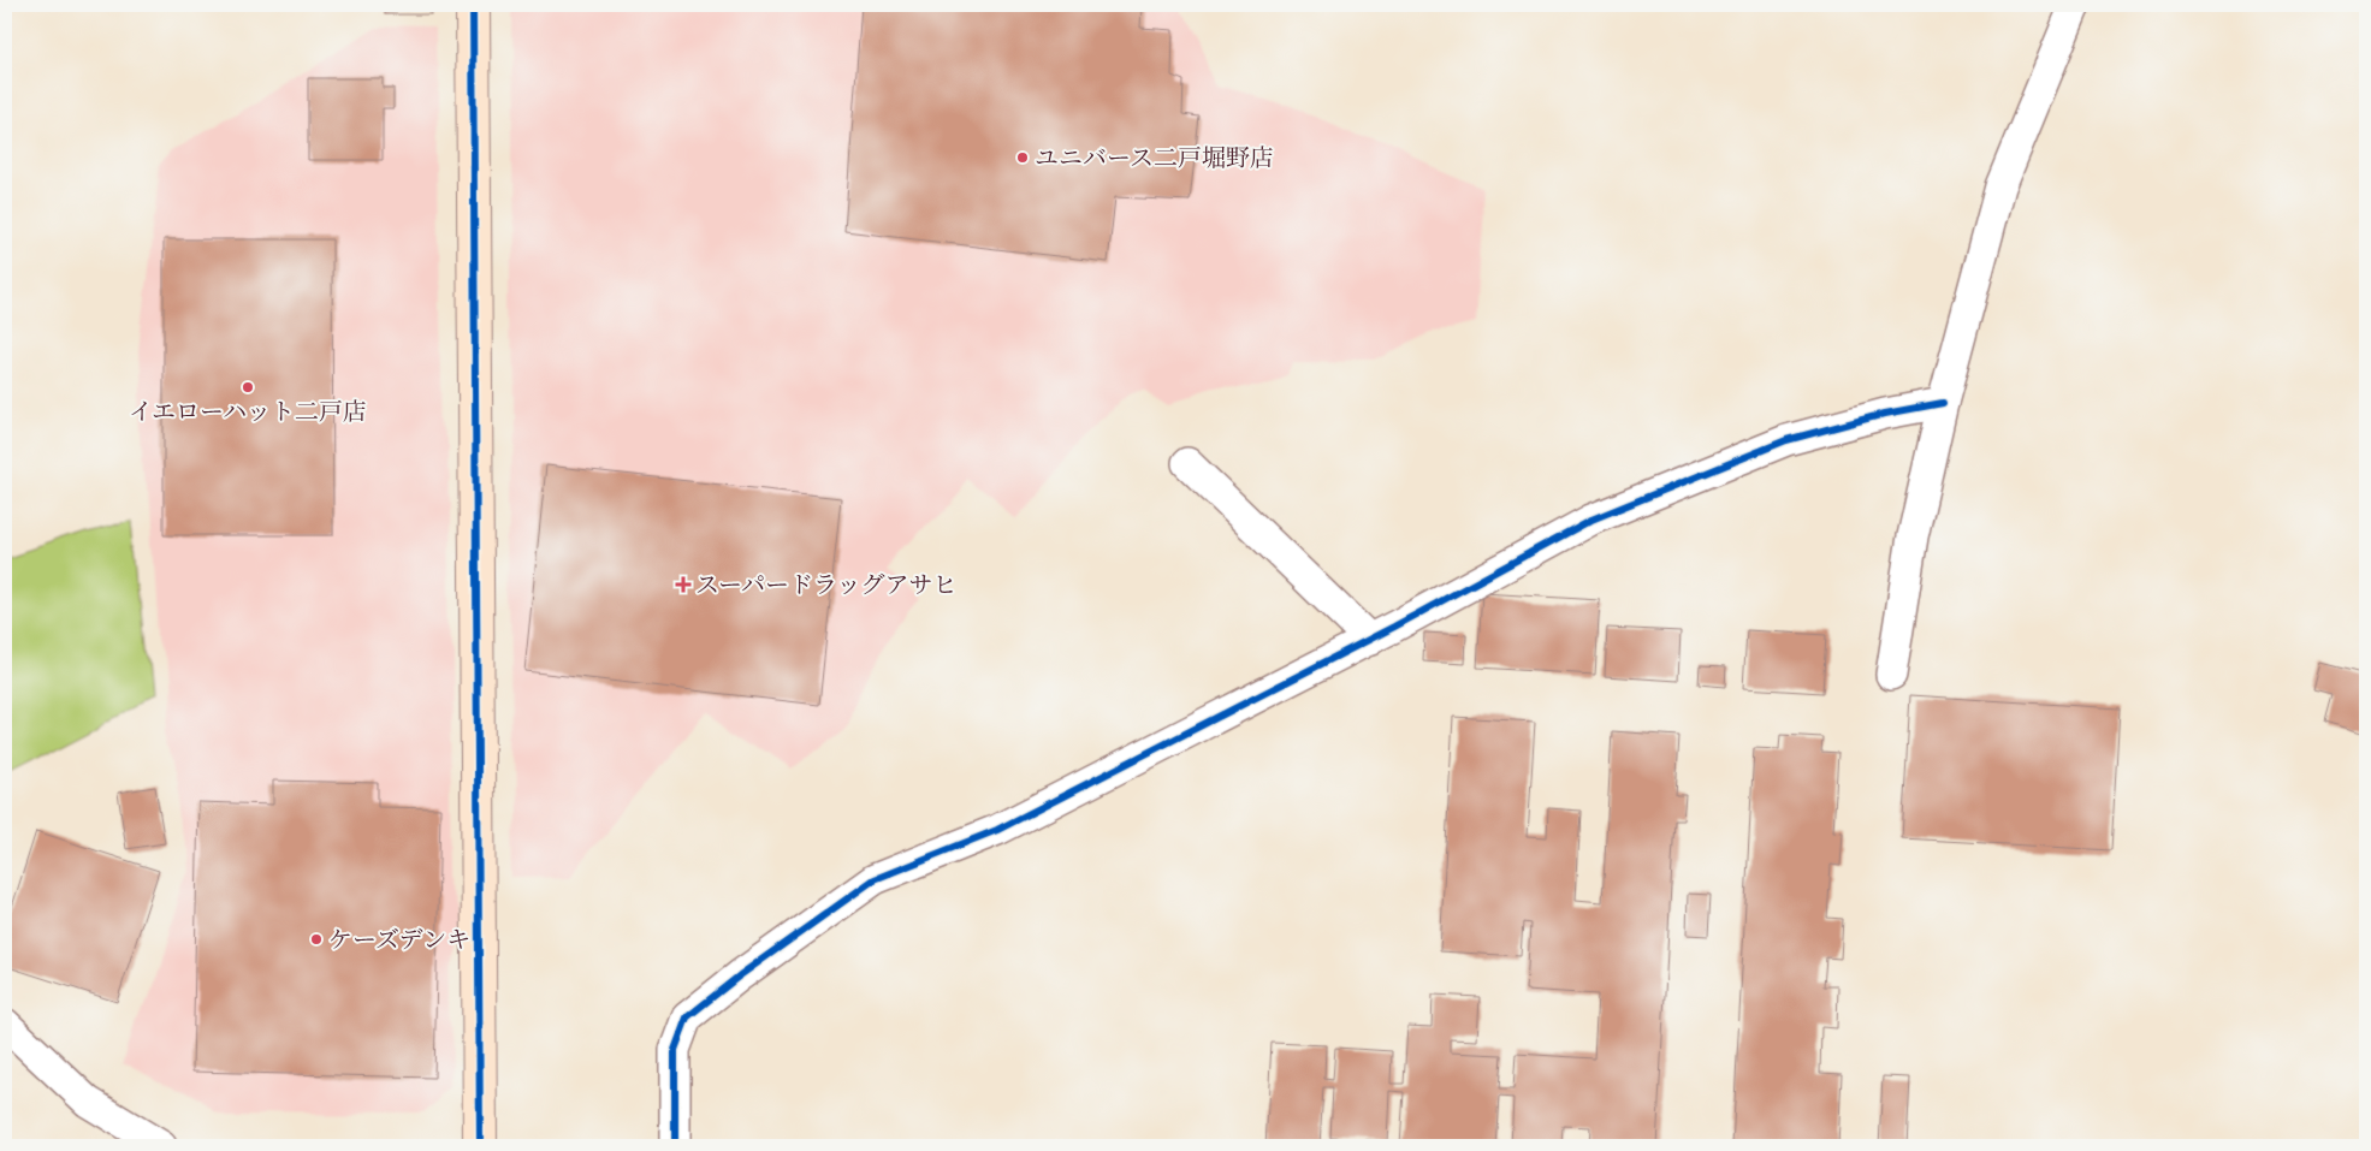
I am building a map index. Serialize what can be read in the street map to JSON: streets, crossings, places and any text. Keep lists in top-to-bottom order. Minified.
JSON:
{"places":{"other":["ユニバース二戸堀野店","イエローハット二戸店","ケーズデンキ"],"health":["スーパードラッグアサヒ"]}}
